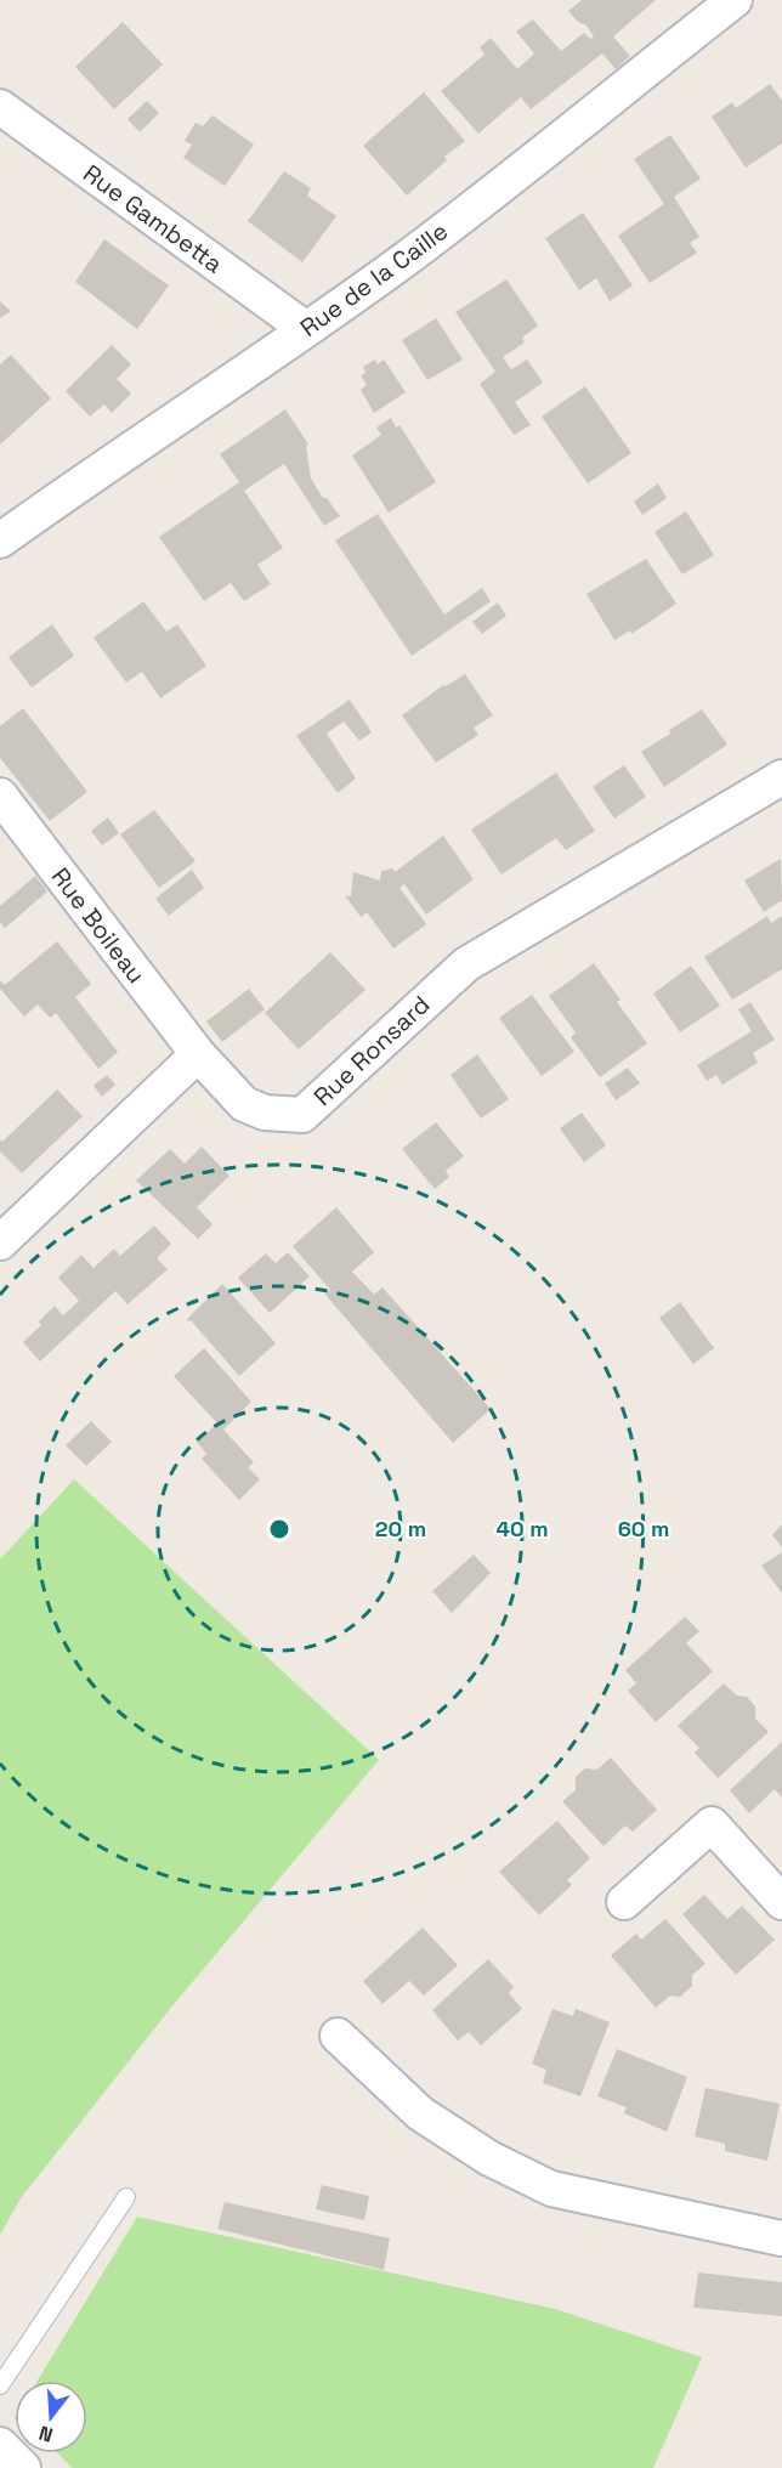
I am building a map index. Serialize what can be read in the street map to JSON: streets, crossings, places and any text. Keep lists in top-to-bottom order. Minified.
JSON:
{"streets":{"street":["Rue Gambetta","Rue de la Caille","Rue Boileau","Rue Ronsard"]},"crossings":[["Rue Gambetta","Rue de la Caille"],["Rue Boileau","Rue Ronsard"]],"north":"bottom","rings":["20 m","40 m","60 m"]}
